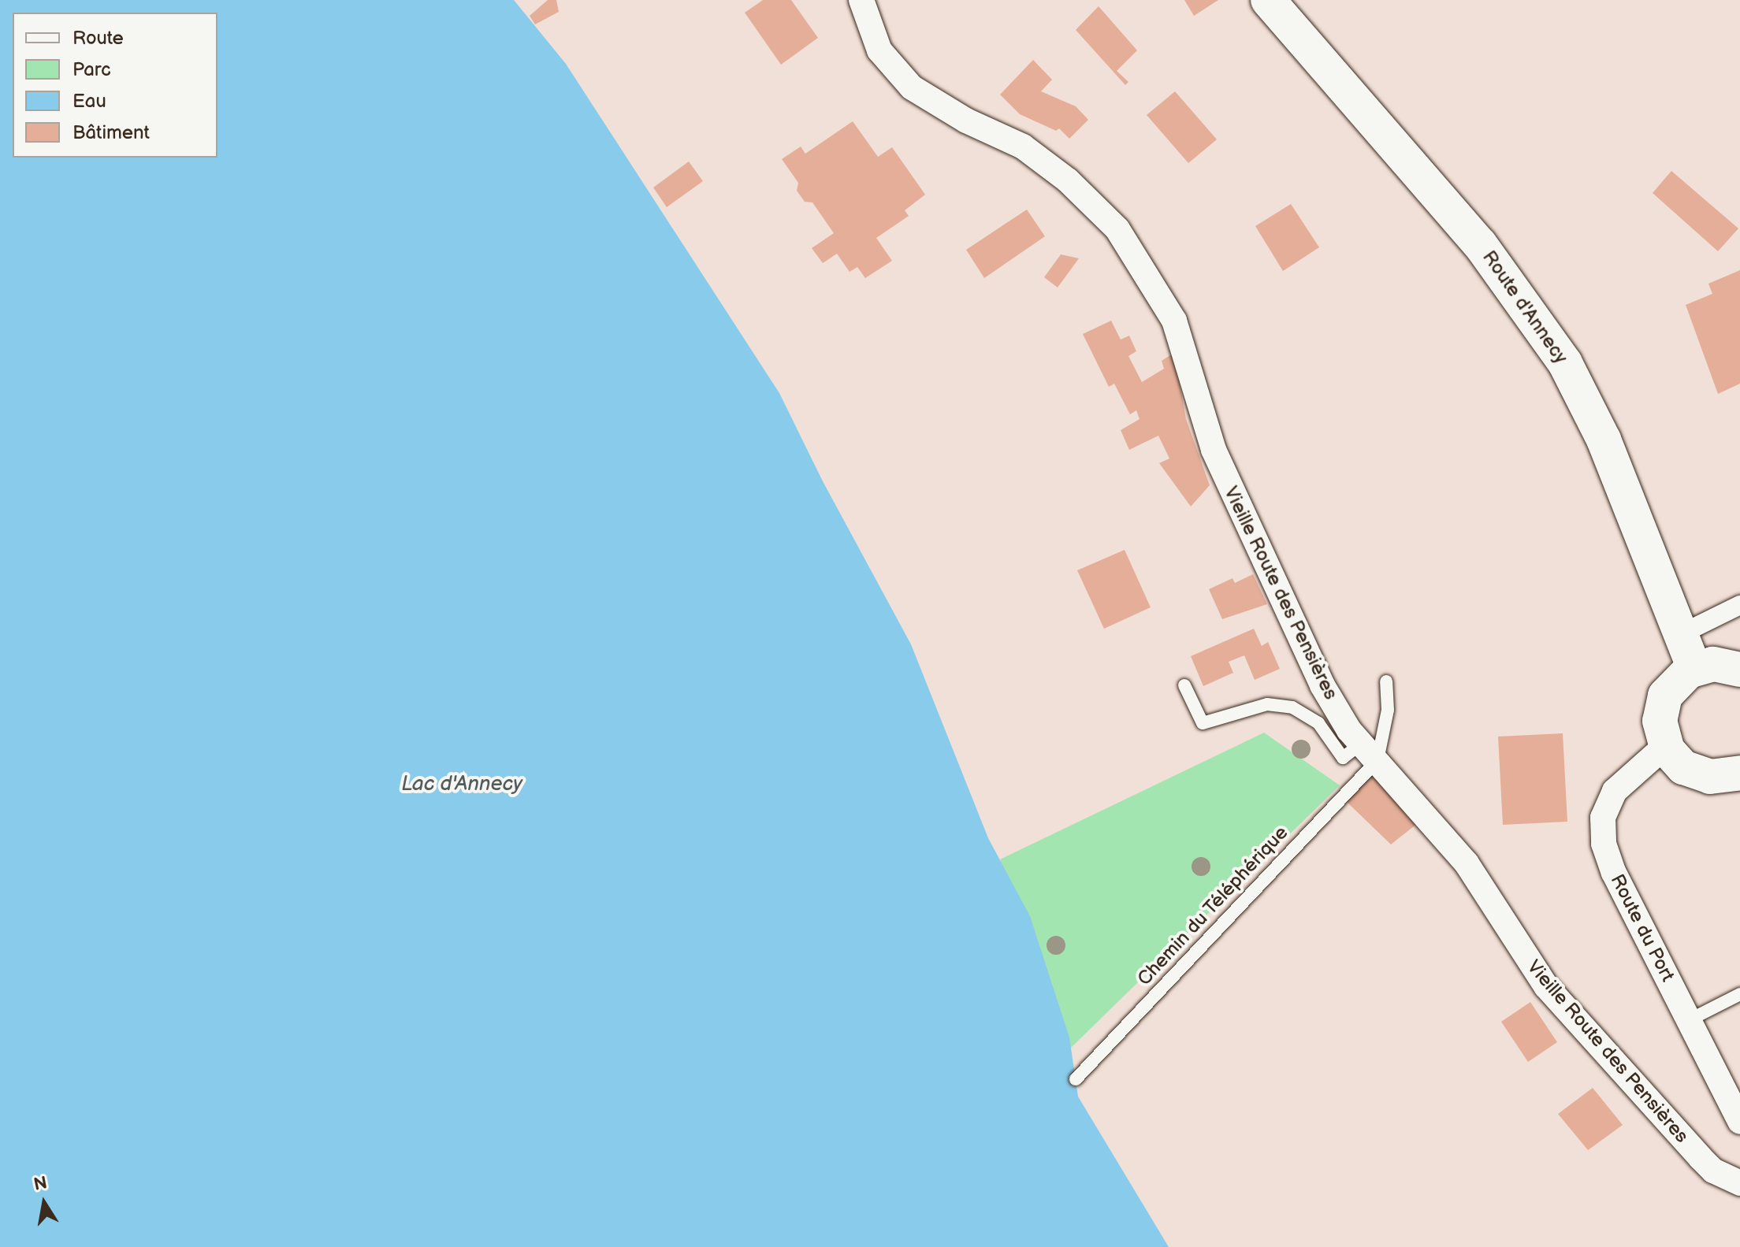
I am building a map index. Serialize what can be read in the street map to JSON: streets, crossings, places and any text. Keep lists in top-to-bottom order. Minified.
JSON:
{"streets":{"main road":["Route d'Annecy"],"street":["Vieille Route des Pensières","Route du Port"],"lane":["Chemin du Téléphérique"]},"crossings":[["Vieille Route des Pensières","Chemin du Téléphérique"]],"water":["Lac d'Annecy"],"legend":["Route","Parc","Eau","Bâtiment"],"north":"top"}
